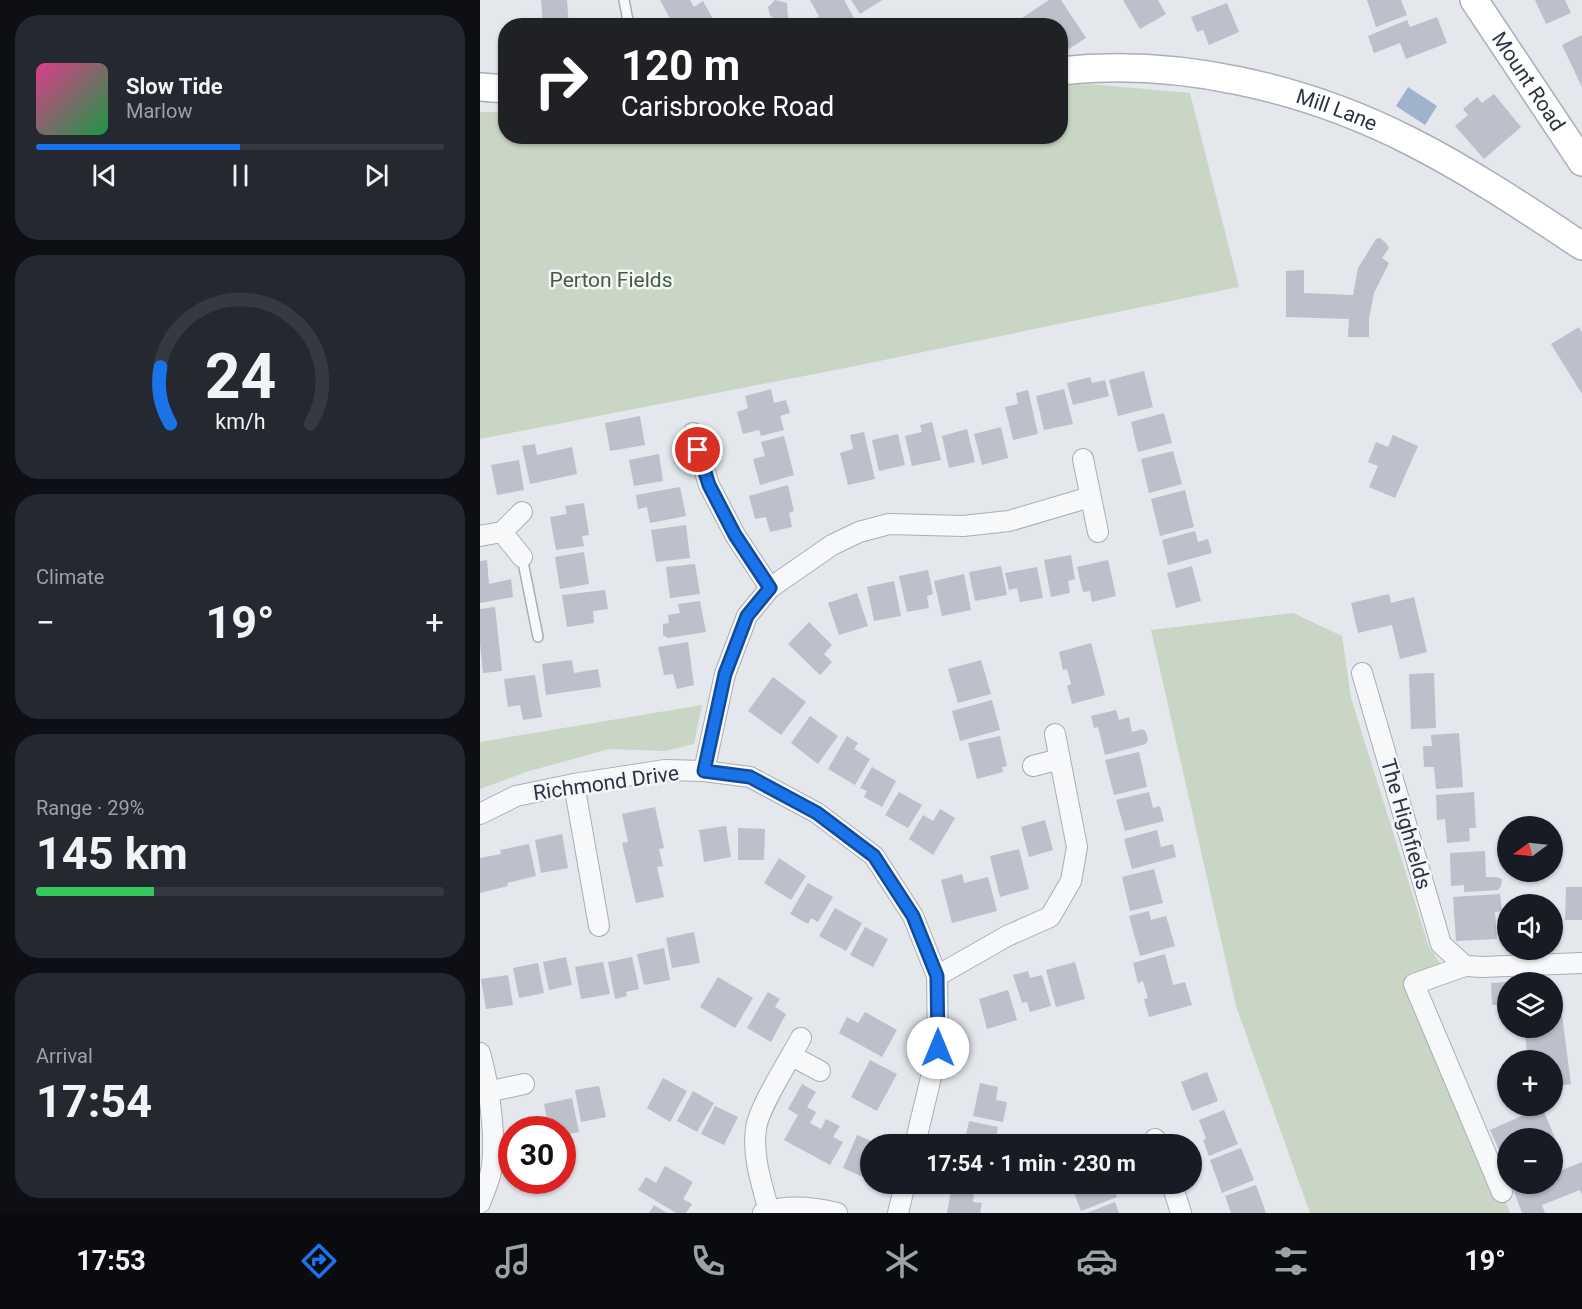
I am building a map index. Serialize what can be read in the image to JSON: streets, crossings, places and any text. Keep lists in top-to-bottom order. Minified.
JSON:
{"streets":{"street":["Mount Road","Mill Lane","Richmond Drive","The Highfields"]},"parks":["Perton Fields"],"north":"left","page":{"turn":["120 m","Carisbrooke Road"],"song":["Slow Tide","Marlow"],"tile":["Climate",["Range · 29%","145 km"],["Arrival","17:54"]],"heat":["−","19°","+"],"map_buttons":["+","−"],"limit":"30","trip":"17:54 · 1 min · 230 m","tabs":["17:53","19°"],"gauge":["24","km/h"]}}
